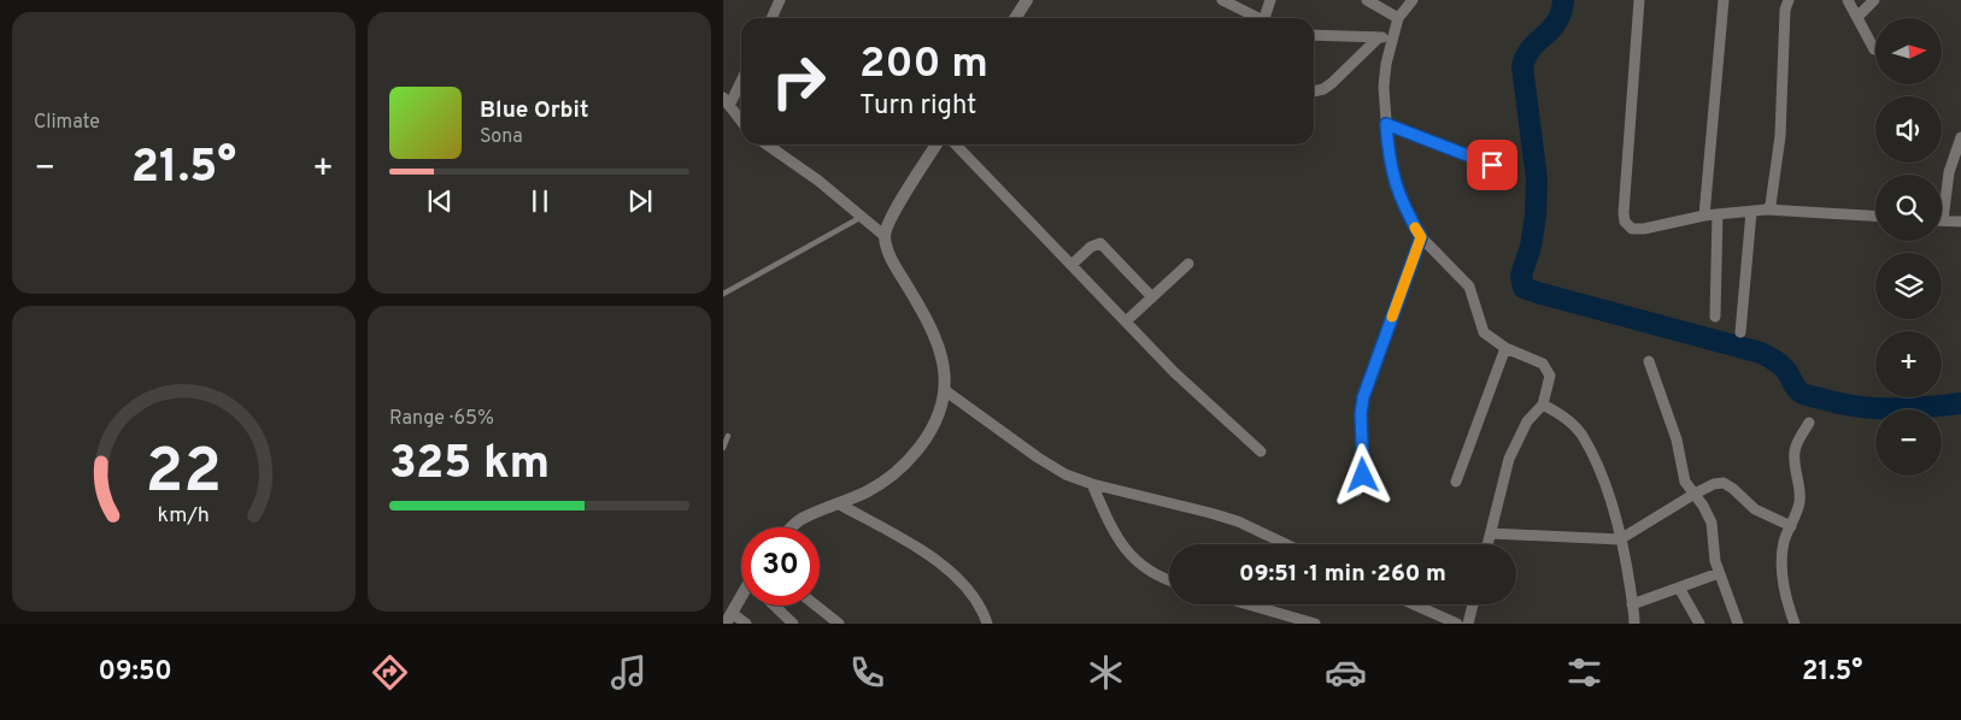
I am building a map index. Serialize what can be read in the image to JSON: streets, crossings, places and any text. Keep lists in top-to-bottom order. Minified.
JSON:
{"north":"right","page":{"tile":["Climate",["Range · 65%","325 km"]],"map_buttons":["+","−"],"turn":["200 m","Turn right"],"song":["Blue Orbit","Sona"],"heat":["−","21.5°","+"],"limit":"30","trip":"09:51 · 1 min · 260 m","tabs":["09:50","21.5°"],"gauge":["22","km/h"]}}
